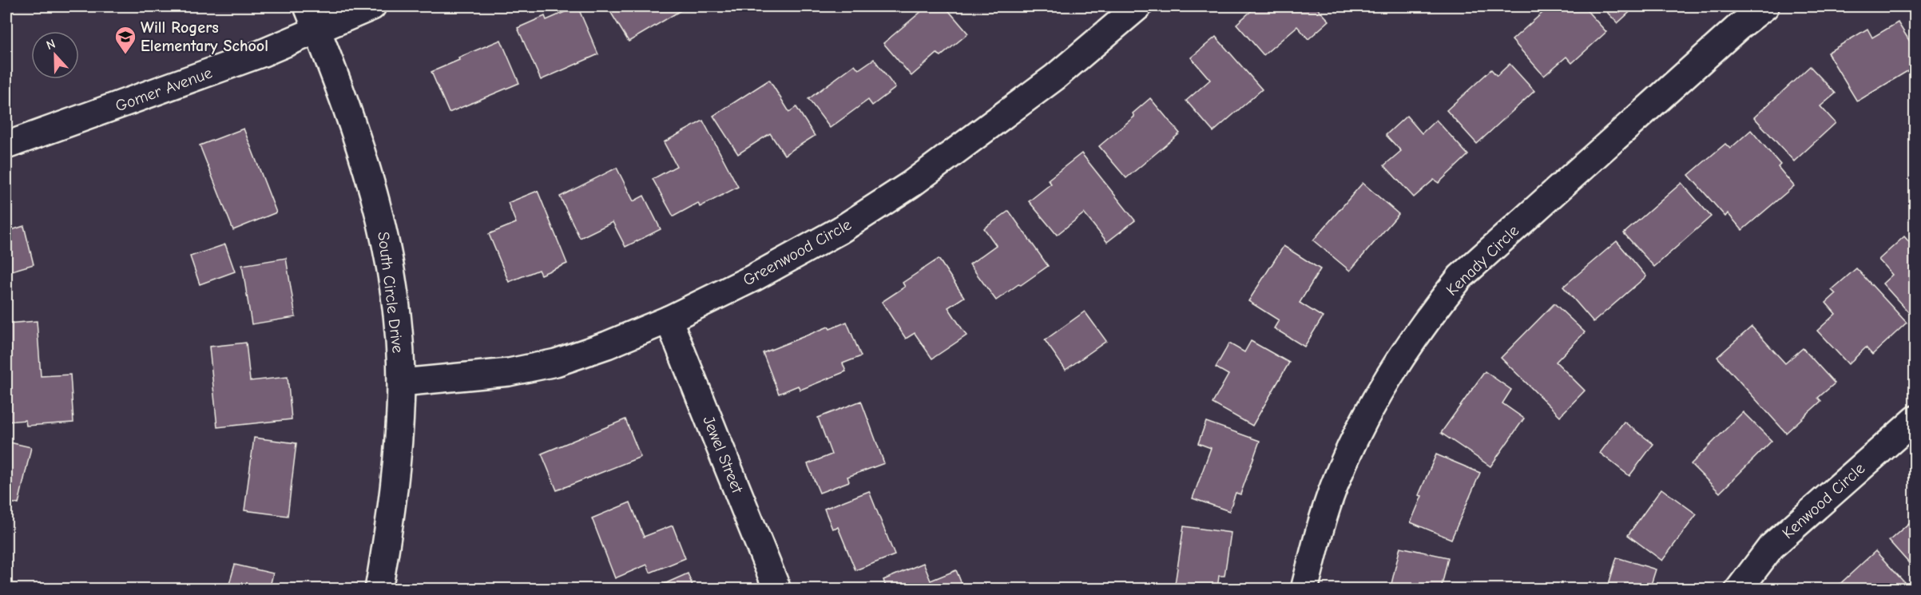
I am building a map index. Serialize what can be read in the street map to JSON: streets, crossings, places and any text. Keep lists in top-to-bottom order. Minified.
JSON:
{"streets":{"street":["Gomer Avenue","Greenwood Circle","Kenady Circle","South Circle Drive","Jewel Street","Kenwood Circle"]},"crossings":[["Gomer Avenue","South Circle Drive"],["Greenwood Circle","South Circle Drive"],["Greenwood Circle","Jewel Street"]],"places":{"school or university":["Will Rogers Elementary School"]},"north":"top"}
